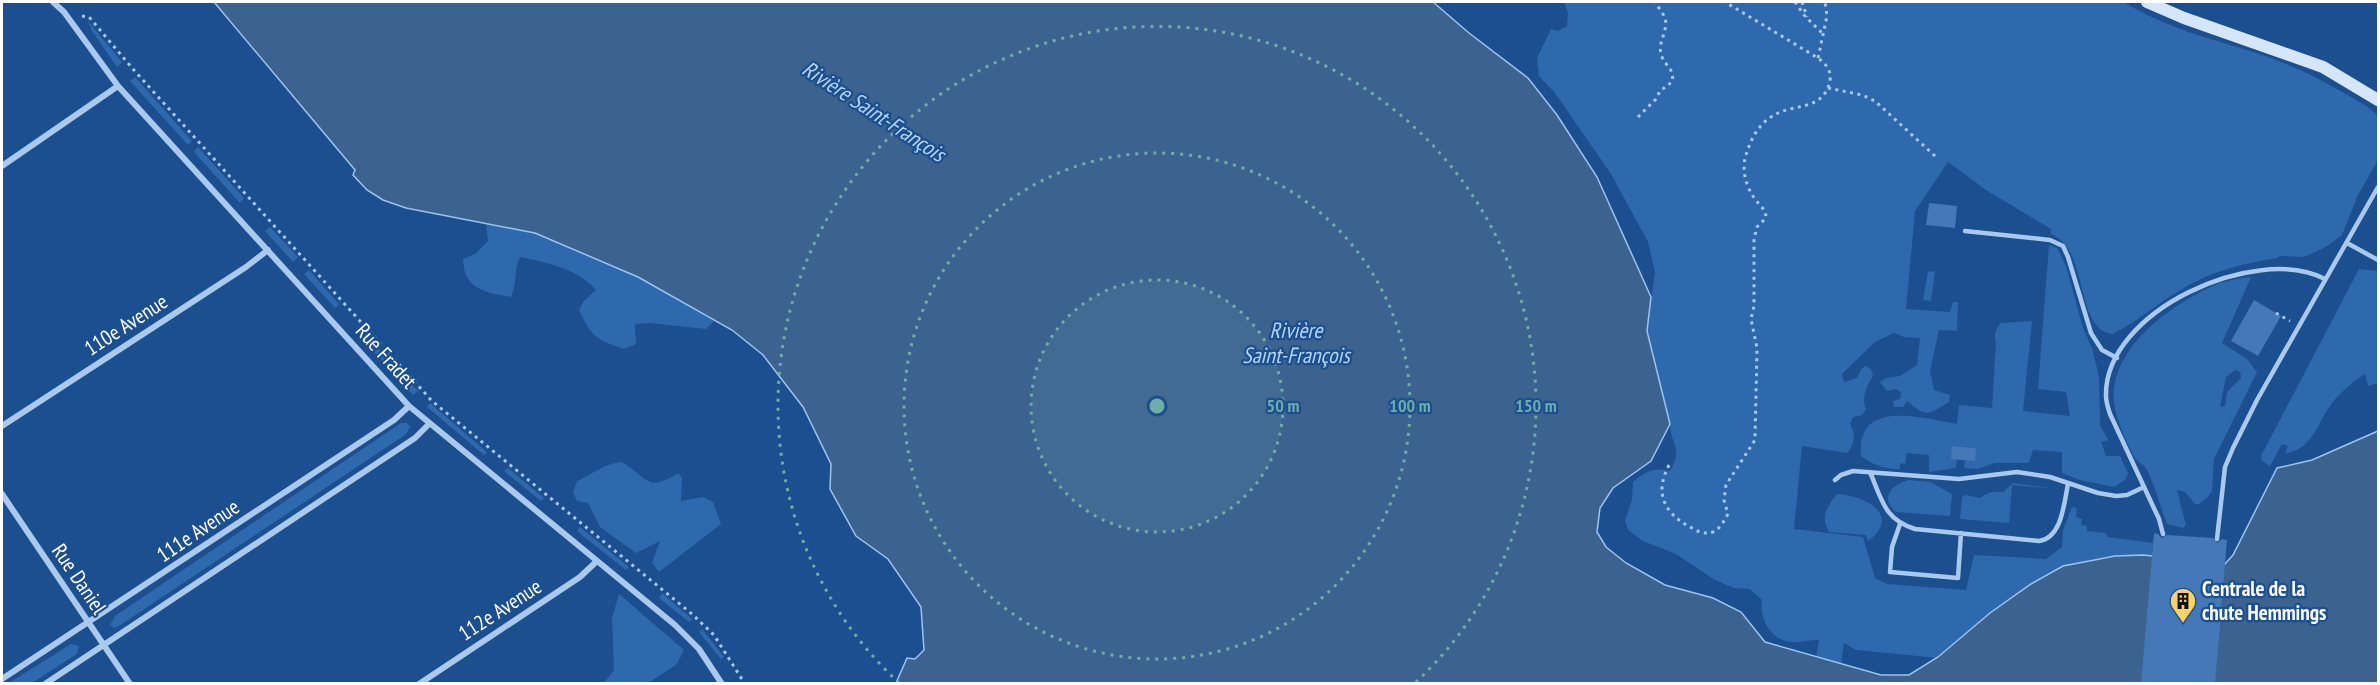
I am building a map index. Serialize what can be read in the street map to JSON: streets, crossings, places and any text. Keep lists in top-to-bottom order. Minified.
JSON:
{"streets":{"street":["110e Avenue","Rue Fradet","111e Avenue","Rue Daniel","112e Avenue"]},"crossings":[["110e Avenue","Rue Fradet"],["Rue Fradet","111e Avenue"],["Rue Fradet","112e Avenue"],["111e Avenue","Rue Daniel"]],"water":["Rivière Saint-François"],"places":{"building":["Centrale de la chute Hemmings"]},"rings":["50 m","100 m","150 m"]}
